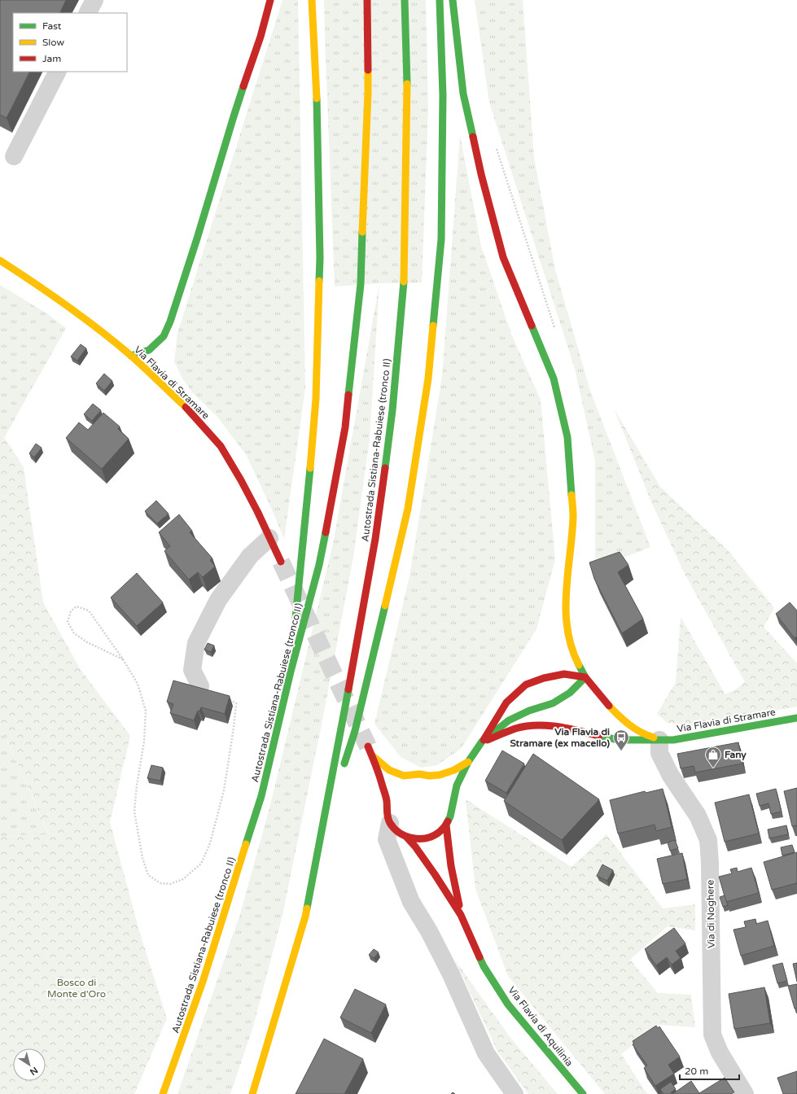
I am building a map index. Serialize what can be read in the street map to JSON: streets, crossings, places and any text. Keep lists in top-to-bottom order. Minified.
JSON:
{"streets":{"main road":["Via Flavia di Stramare","Autostrada Sistiana-Rabuiese (tronco II)","Via Flavia di Aquilinia"],"street":["Via di Noghere"]},"crossings":[["Via Flavia di Stramare","Via di Noghere"]],"parks":["Bosco di Monte d'Oro"],"places":{"bus stop":["Via Flavia di Stramare (ex macello)"],"shop":["Fany"]},"legend":["Fast","Slow","Jam"],"scale_bar":"20 m","north":"bottom right"}
